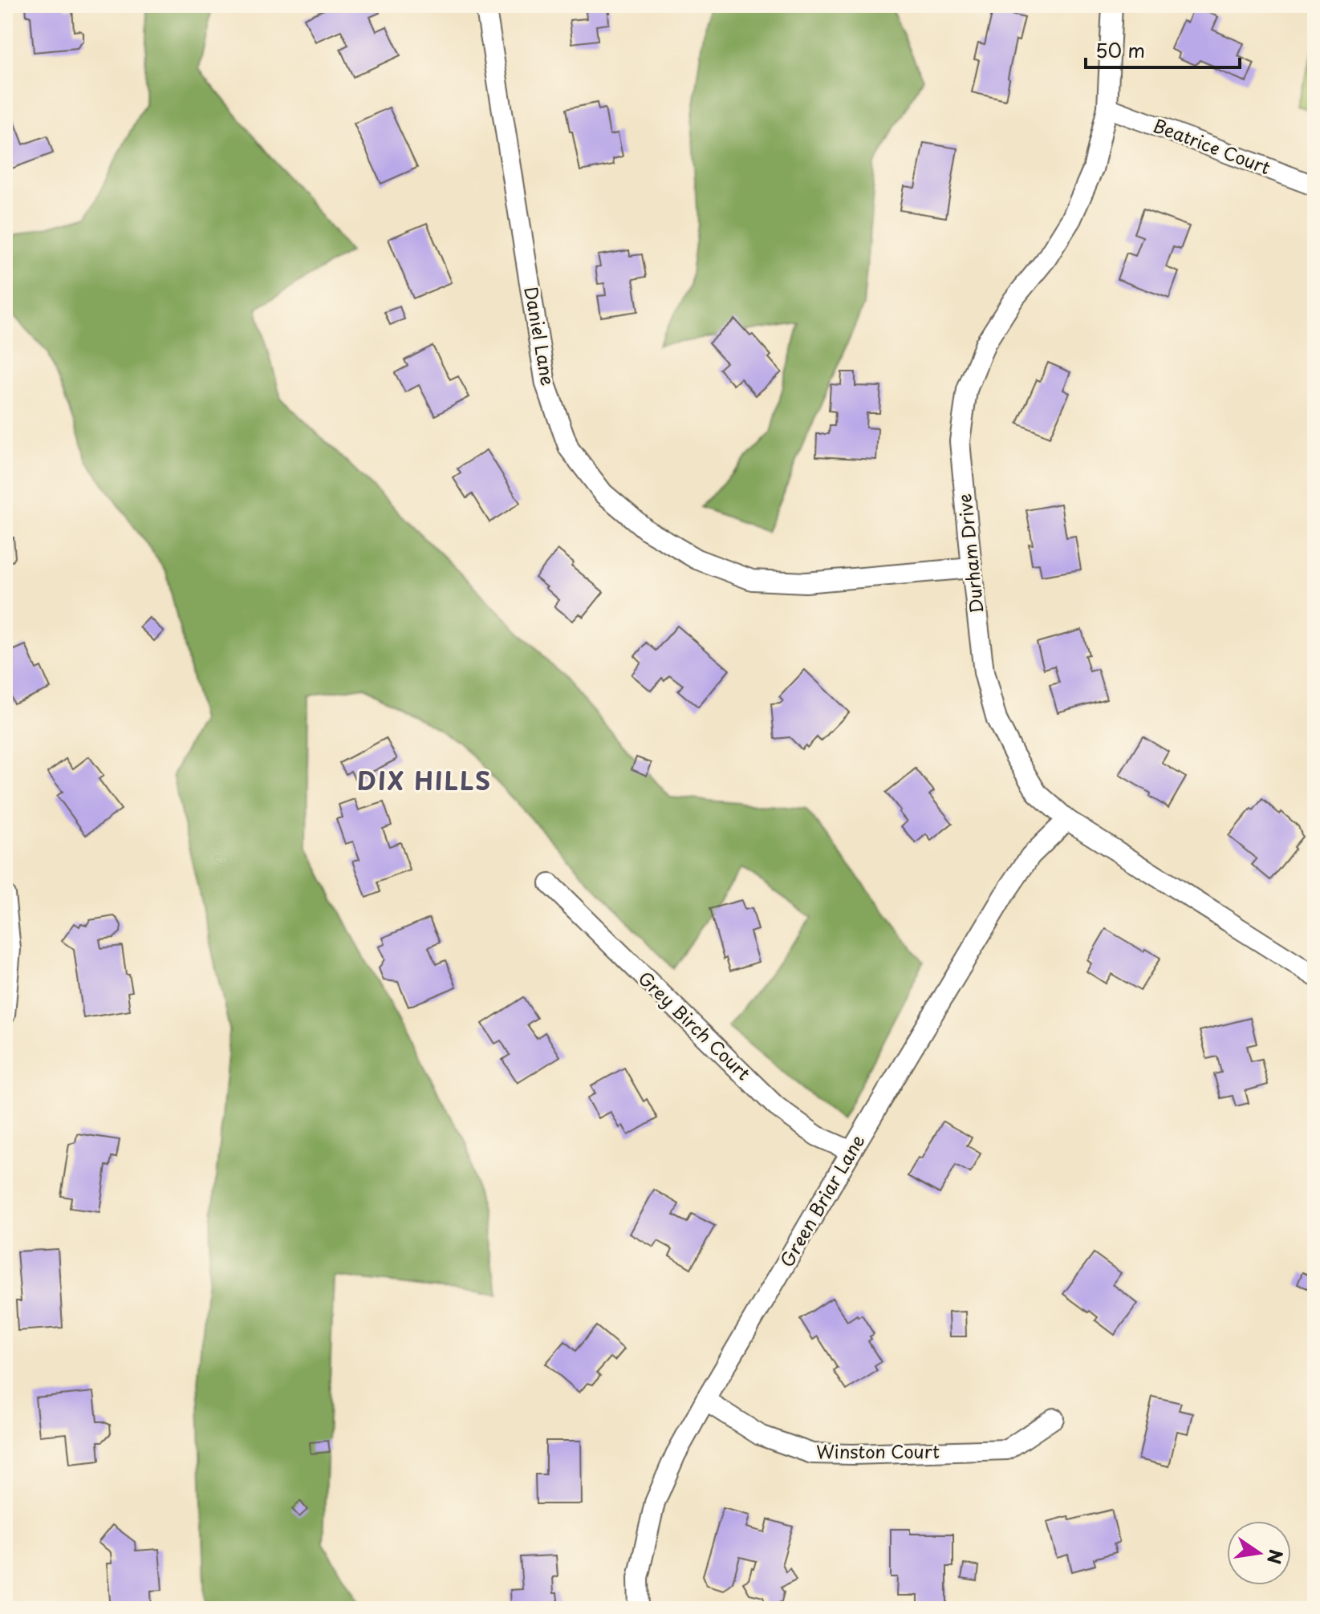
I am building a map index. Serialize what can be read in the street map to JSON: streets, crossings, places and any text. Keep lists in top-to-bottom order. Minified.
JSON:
{"streets":{"street":["Beatrice Court","Daniel Lane","Durham Drive","Grey Birch Court","Green Briar Lane","Winston Court"]},"crossings":[["Beatrice Court","Durham Drive"],["Daniel Lane","Durham Drive"],["Durham Drive","Green Briar Lane"],["Grey Birch Court","Green Briar Lane"],["Green Briar Lane","Winston Court"]],"districts":["DIX HILLS"],"scale_bar":"50 m","north":"right"}
